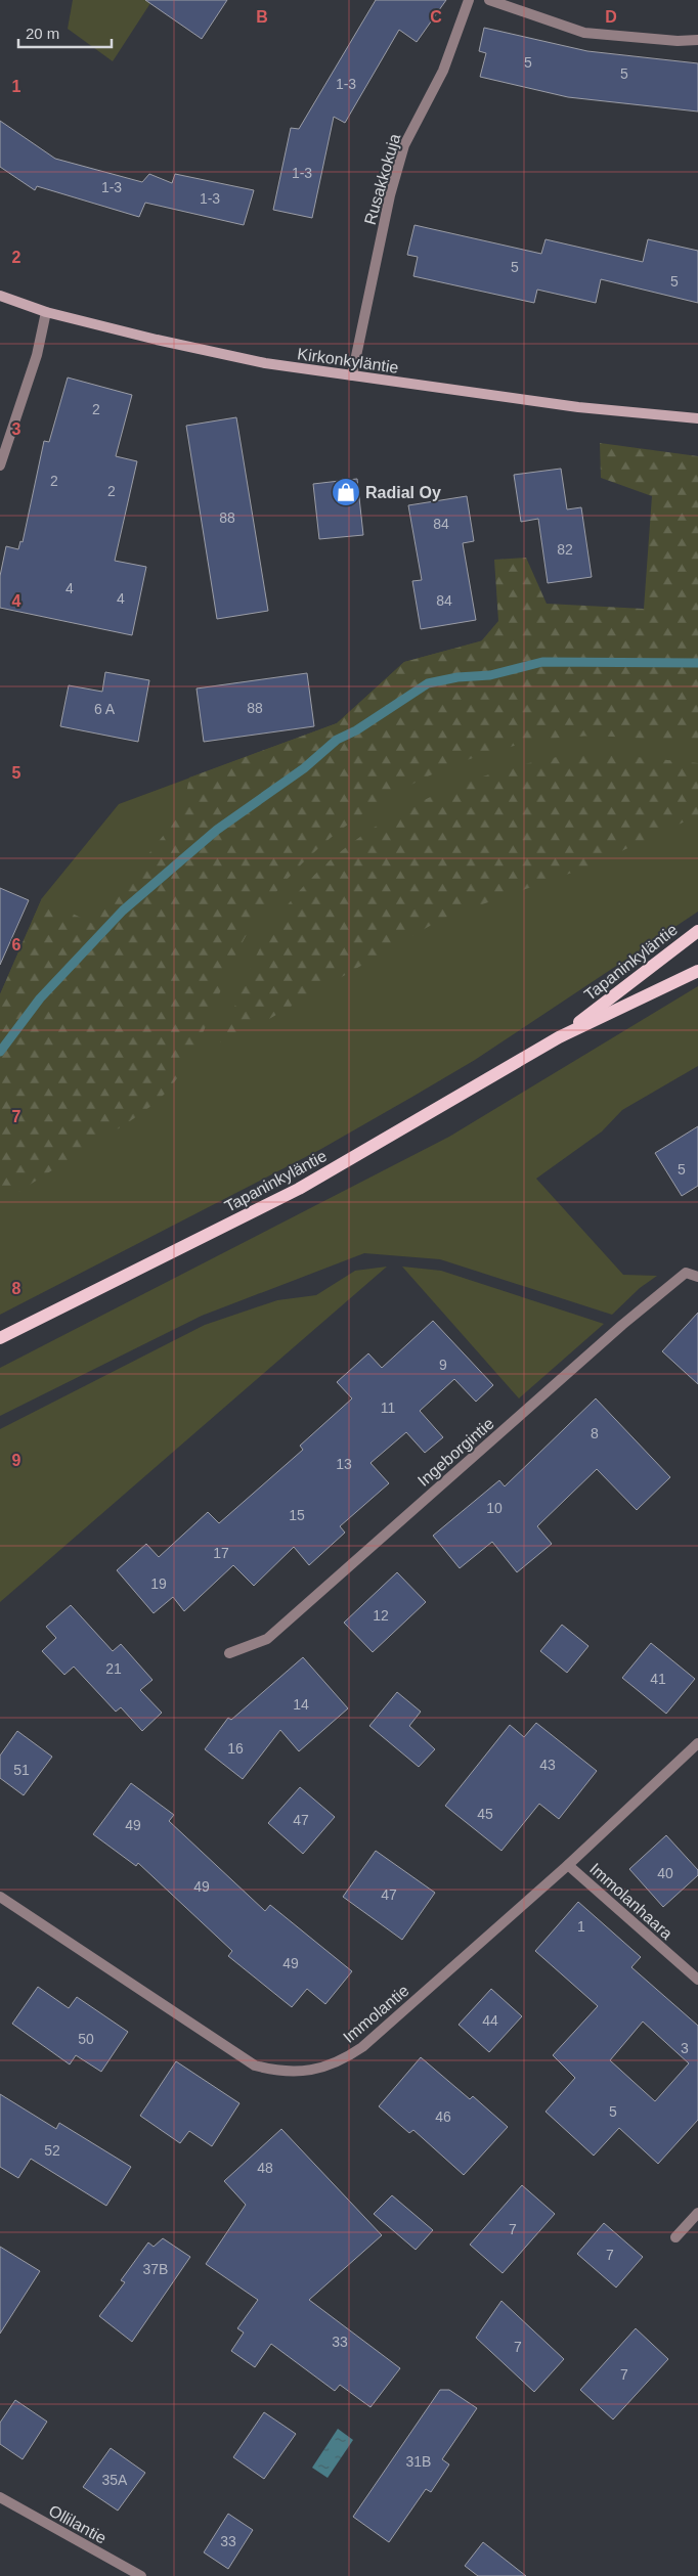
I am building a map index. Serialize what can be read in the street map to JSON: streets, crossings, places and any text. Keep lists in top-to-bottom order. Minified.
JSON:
{"streets":{"main road":["Tapaninkyläntie"],"street":["Rusakkokuja","Kirkonkyläntie","Ingeborgintie","Immolanhaara","Immolantie","Ollilantie"]},"crossings":[["Rusakkokuja","Kirkonkyläntie"],["Immolanhaara","Immolantie"]],"places":{"shop":["Radial Oy"]},"house_numbers":["5","5","1-3","1-3","1-3","1-3","5","5","2","2","2","88","84","82","4","4","84","88","6 A","5","9","11","8","13","10","15","17","19","12","21","41","14","16","43","51","45","47","49","40","49","47","1","49","44","50","3","5","46","52","48","7","7","37B","33","7","7","31B","35A","33"],"scale_bar":"20 m","grid":{"columns":["B","C","D"],"rows":["1","2","3","4","5","6","7","8","9"]}}
